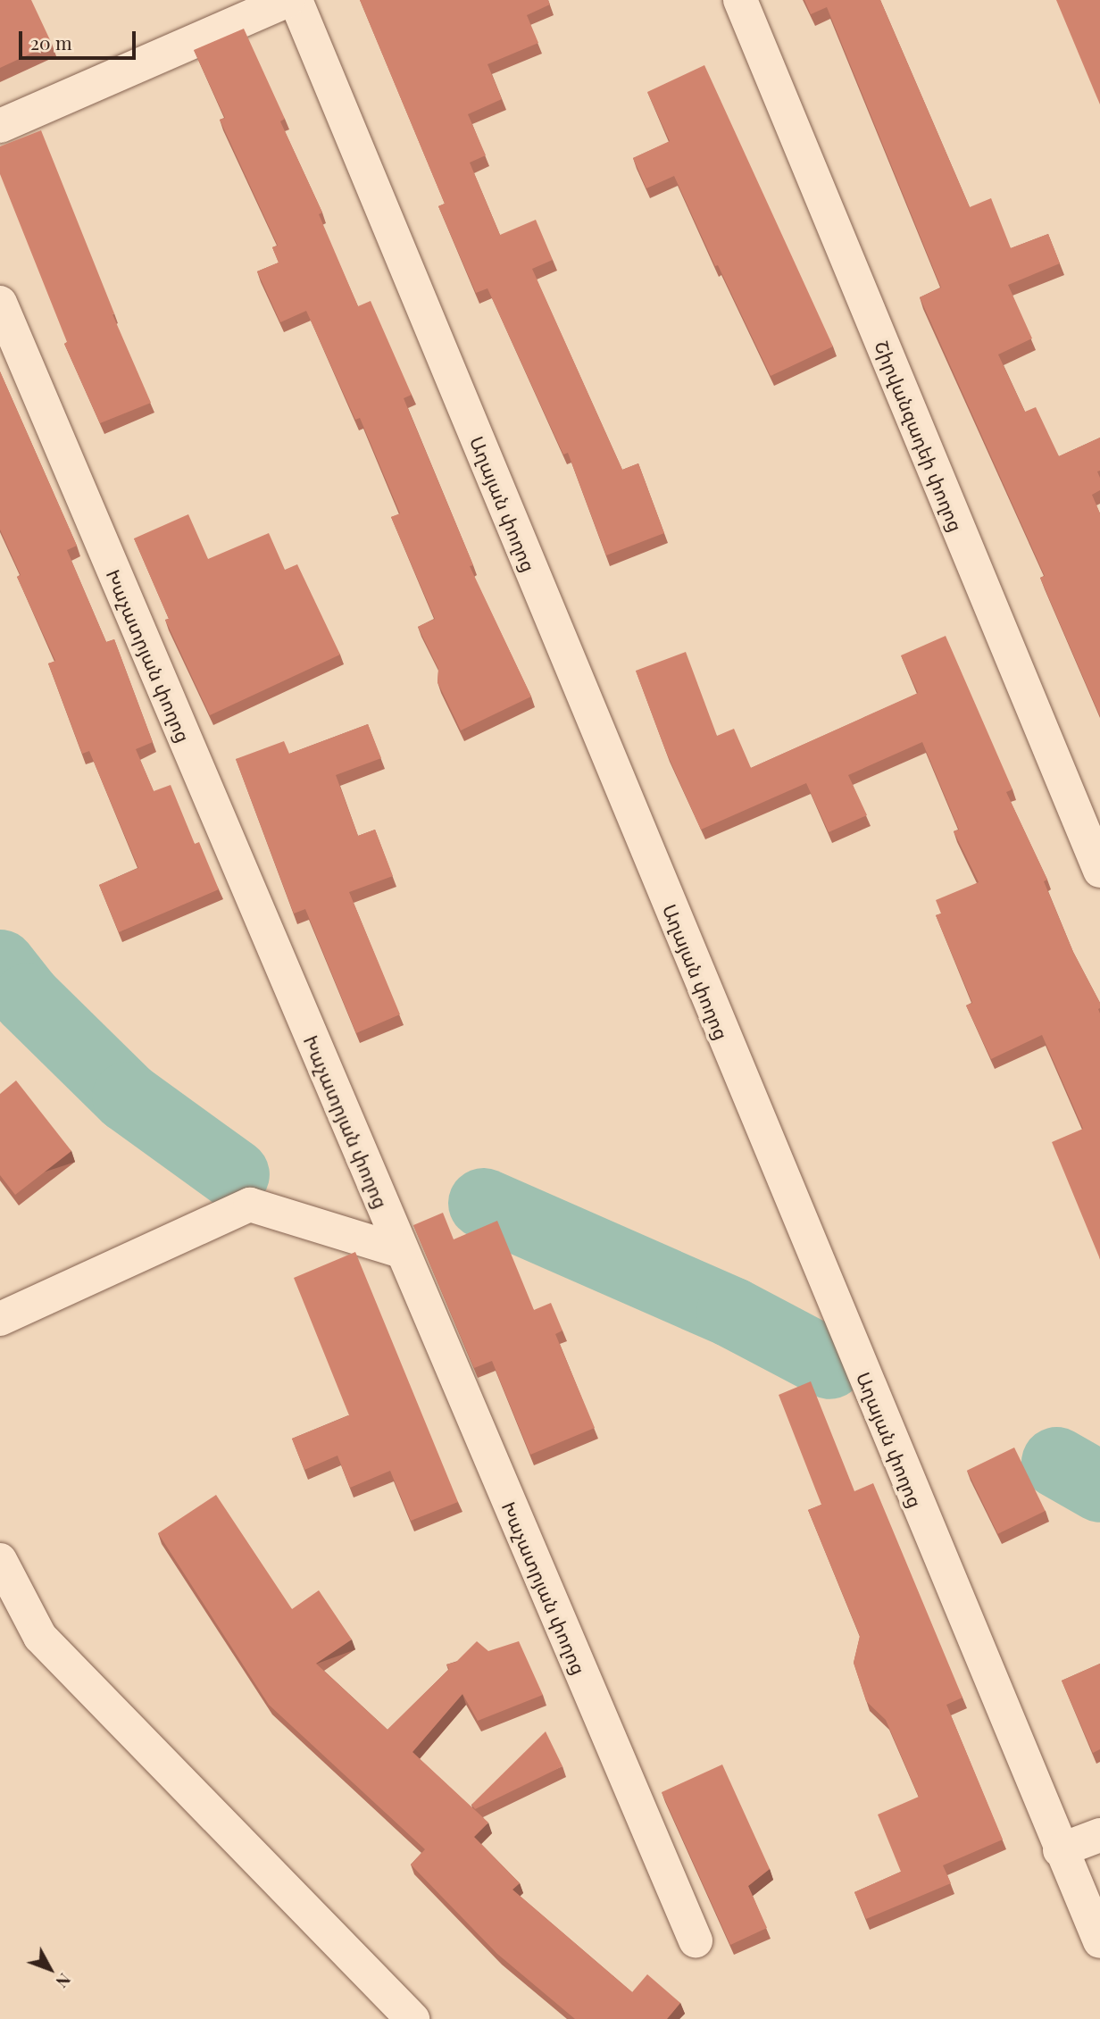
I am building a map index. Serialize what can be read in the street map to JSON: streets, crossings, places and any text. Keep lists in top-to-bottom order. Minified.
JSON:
{"streets":{"street":["Շիրվանզադեի փողոց","Աղայան փողոց","Խաչատրյան փողոց"]},"scale_bar":"20 m","north":"bottom right"}
